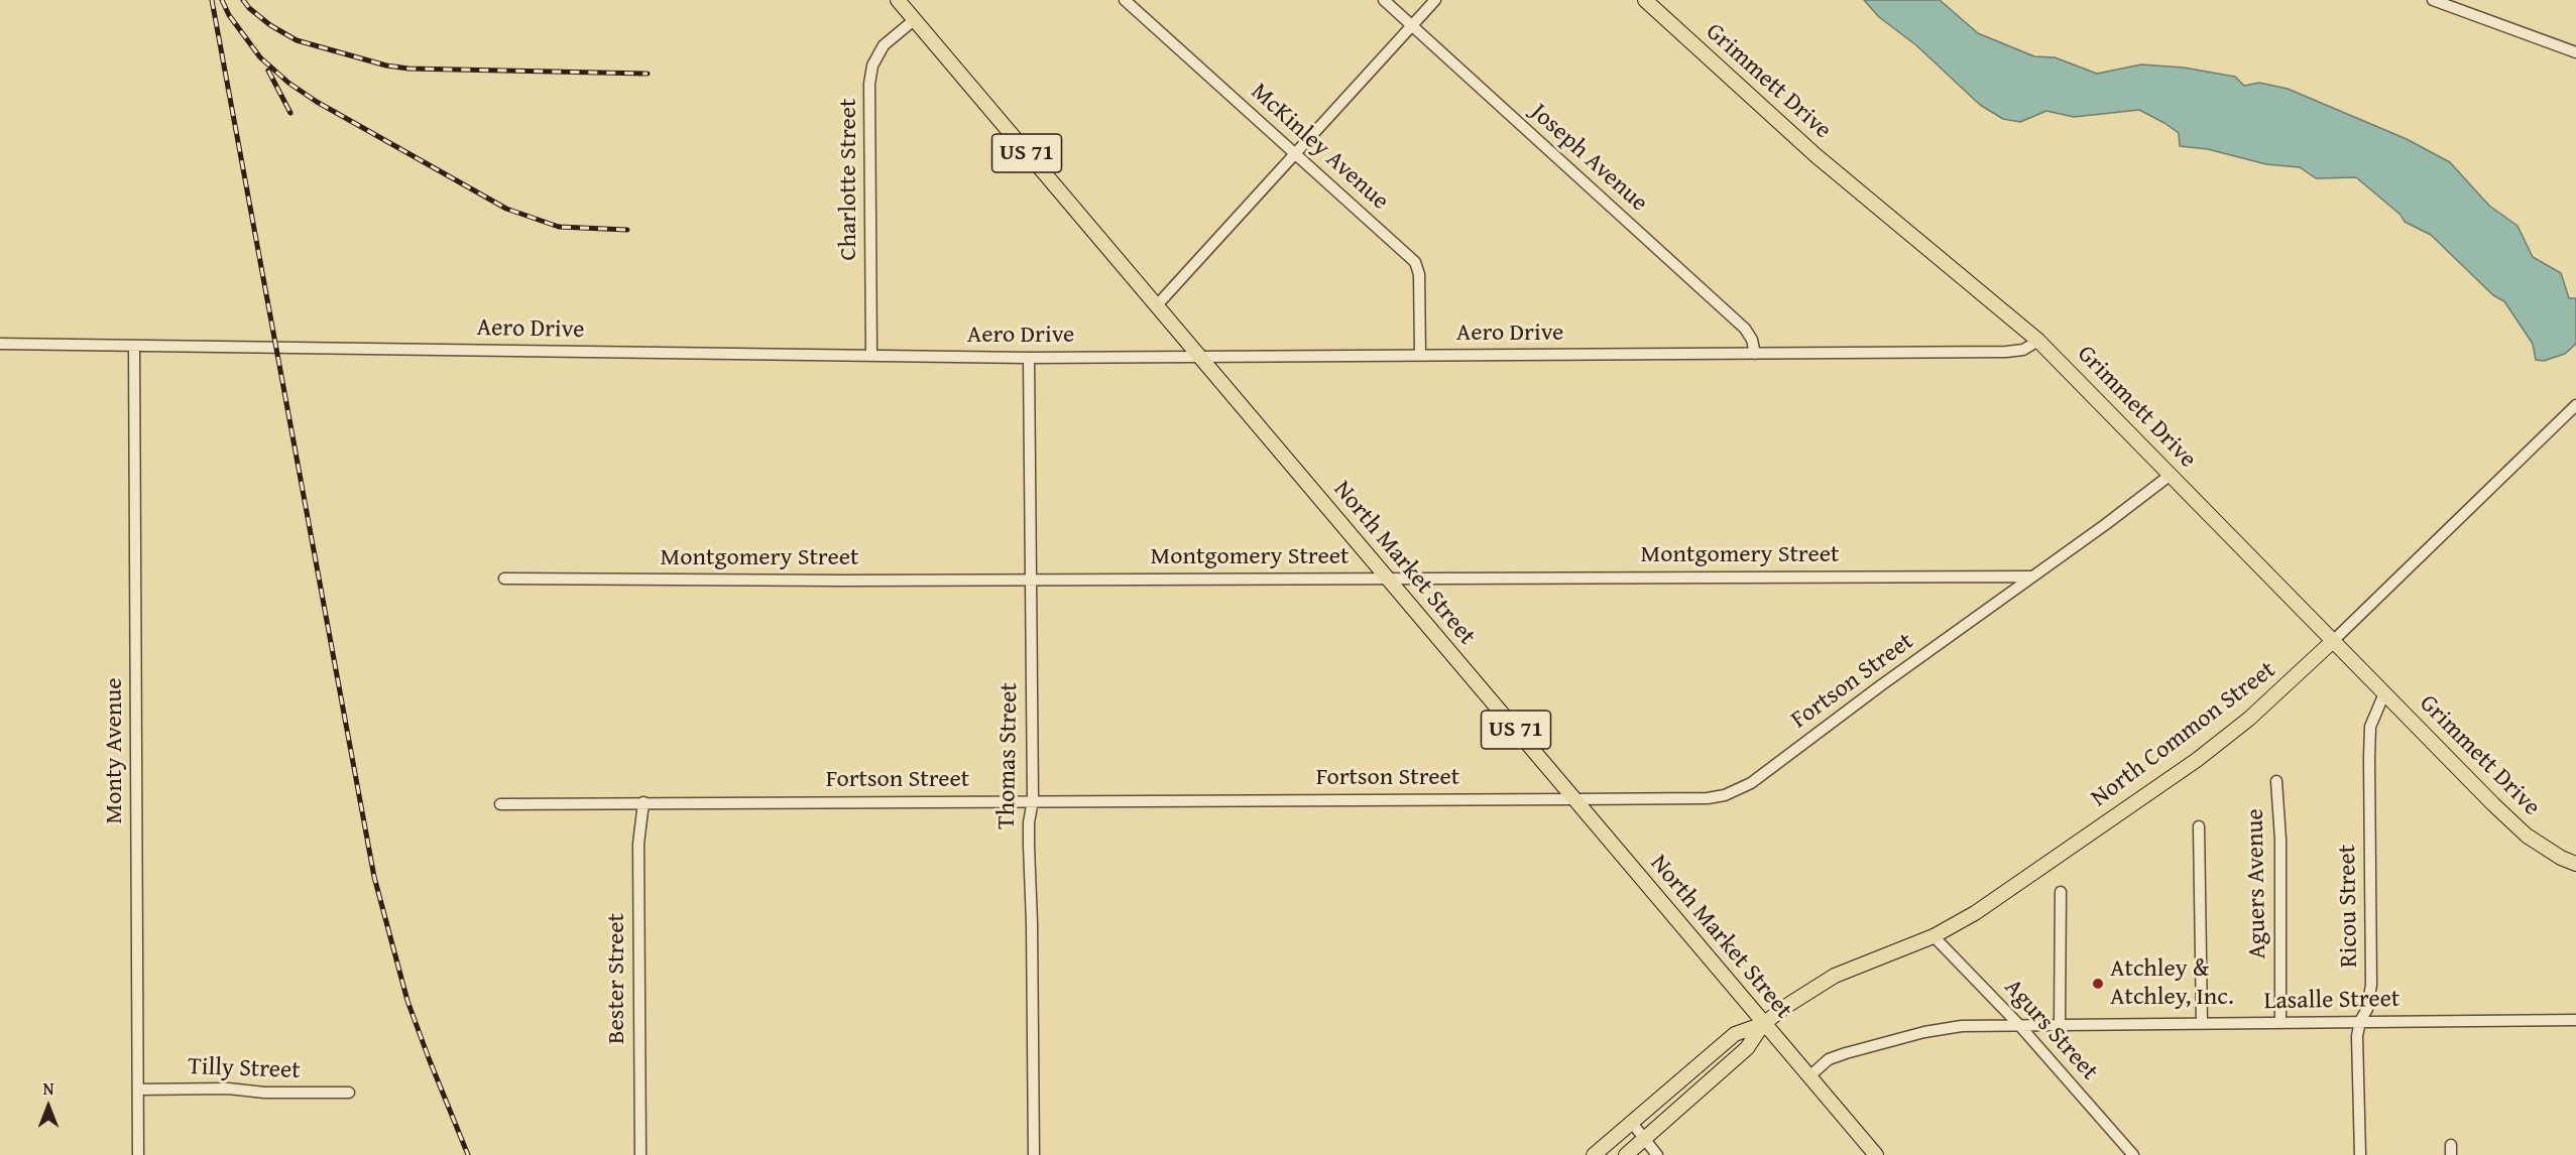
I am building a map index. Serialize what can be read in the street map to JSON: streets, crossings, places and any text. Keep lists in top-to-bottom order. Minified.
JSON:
{"streets":{"main road":["Grimmett Drive","US 71","North Market Street","North Common Street"],"street":["McKinley Avenue","Joseph Avenue","Charlotte Street","Aero Drive","Montgomery Street","Fortson Street","Monty Avenue","Thomas Street","Aguers Avenue","Ricou Street","Bester Street","Lasalle Street","Agurs Street","Tilly Street"]},"crossings":[["Grimmett Drive","Aero Drive"],["Grimmett Drive","Fortson Street"],["Grimmett Drive","North Common Street"],["Grimmett Drive","Ricou Street"],["McKinley Avenue","Aero Drive"],["Joseph Avenue","Aero Drive"],["Charlotte Street","Aero Drive"],["Charlotte Street","North Market Street"],["Aero Drive","North Market Street"],["Aero Drive","Monty Avenue"],["Aero Drive","Thomas Street"],["Montgomery Street","North Market Street"],["Montgomery Street","Fortson Street"],["Montgomery Street","Thomas Street"],["North Market Street","Fortson Street"],["North Market Street","North Common Street"],["North Market Street","Lasalle Street"],["Fortson Street","Thomas Street"],["Fortson Street","Bester Street"],["North Common Street","Agurs Street"],["Monty Avenue","Tilly Street"],["Aguers Avenue","Lasalle Street"],["Ricou Street","Lasalle Street"],["Lasalle Street","Agurs Street"]],"places":["Atchley & Atchley, Inc."],"north":"top"}
